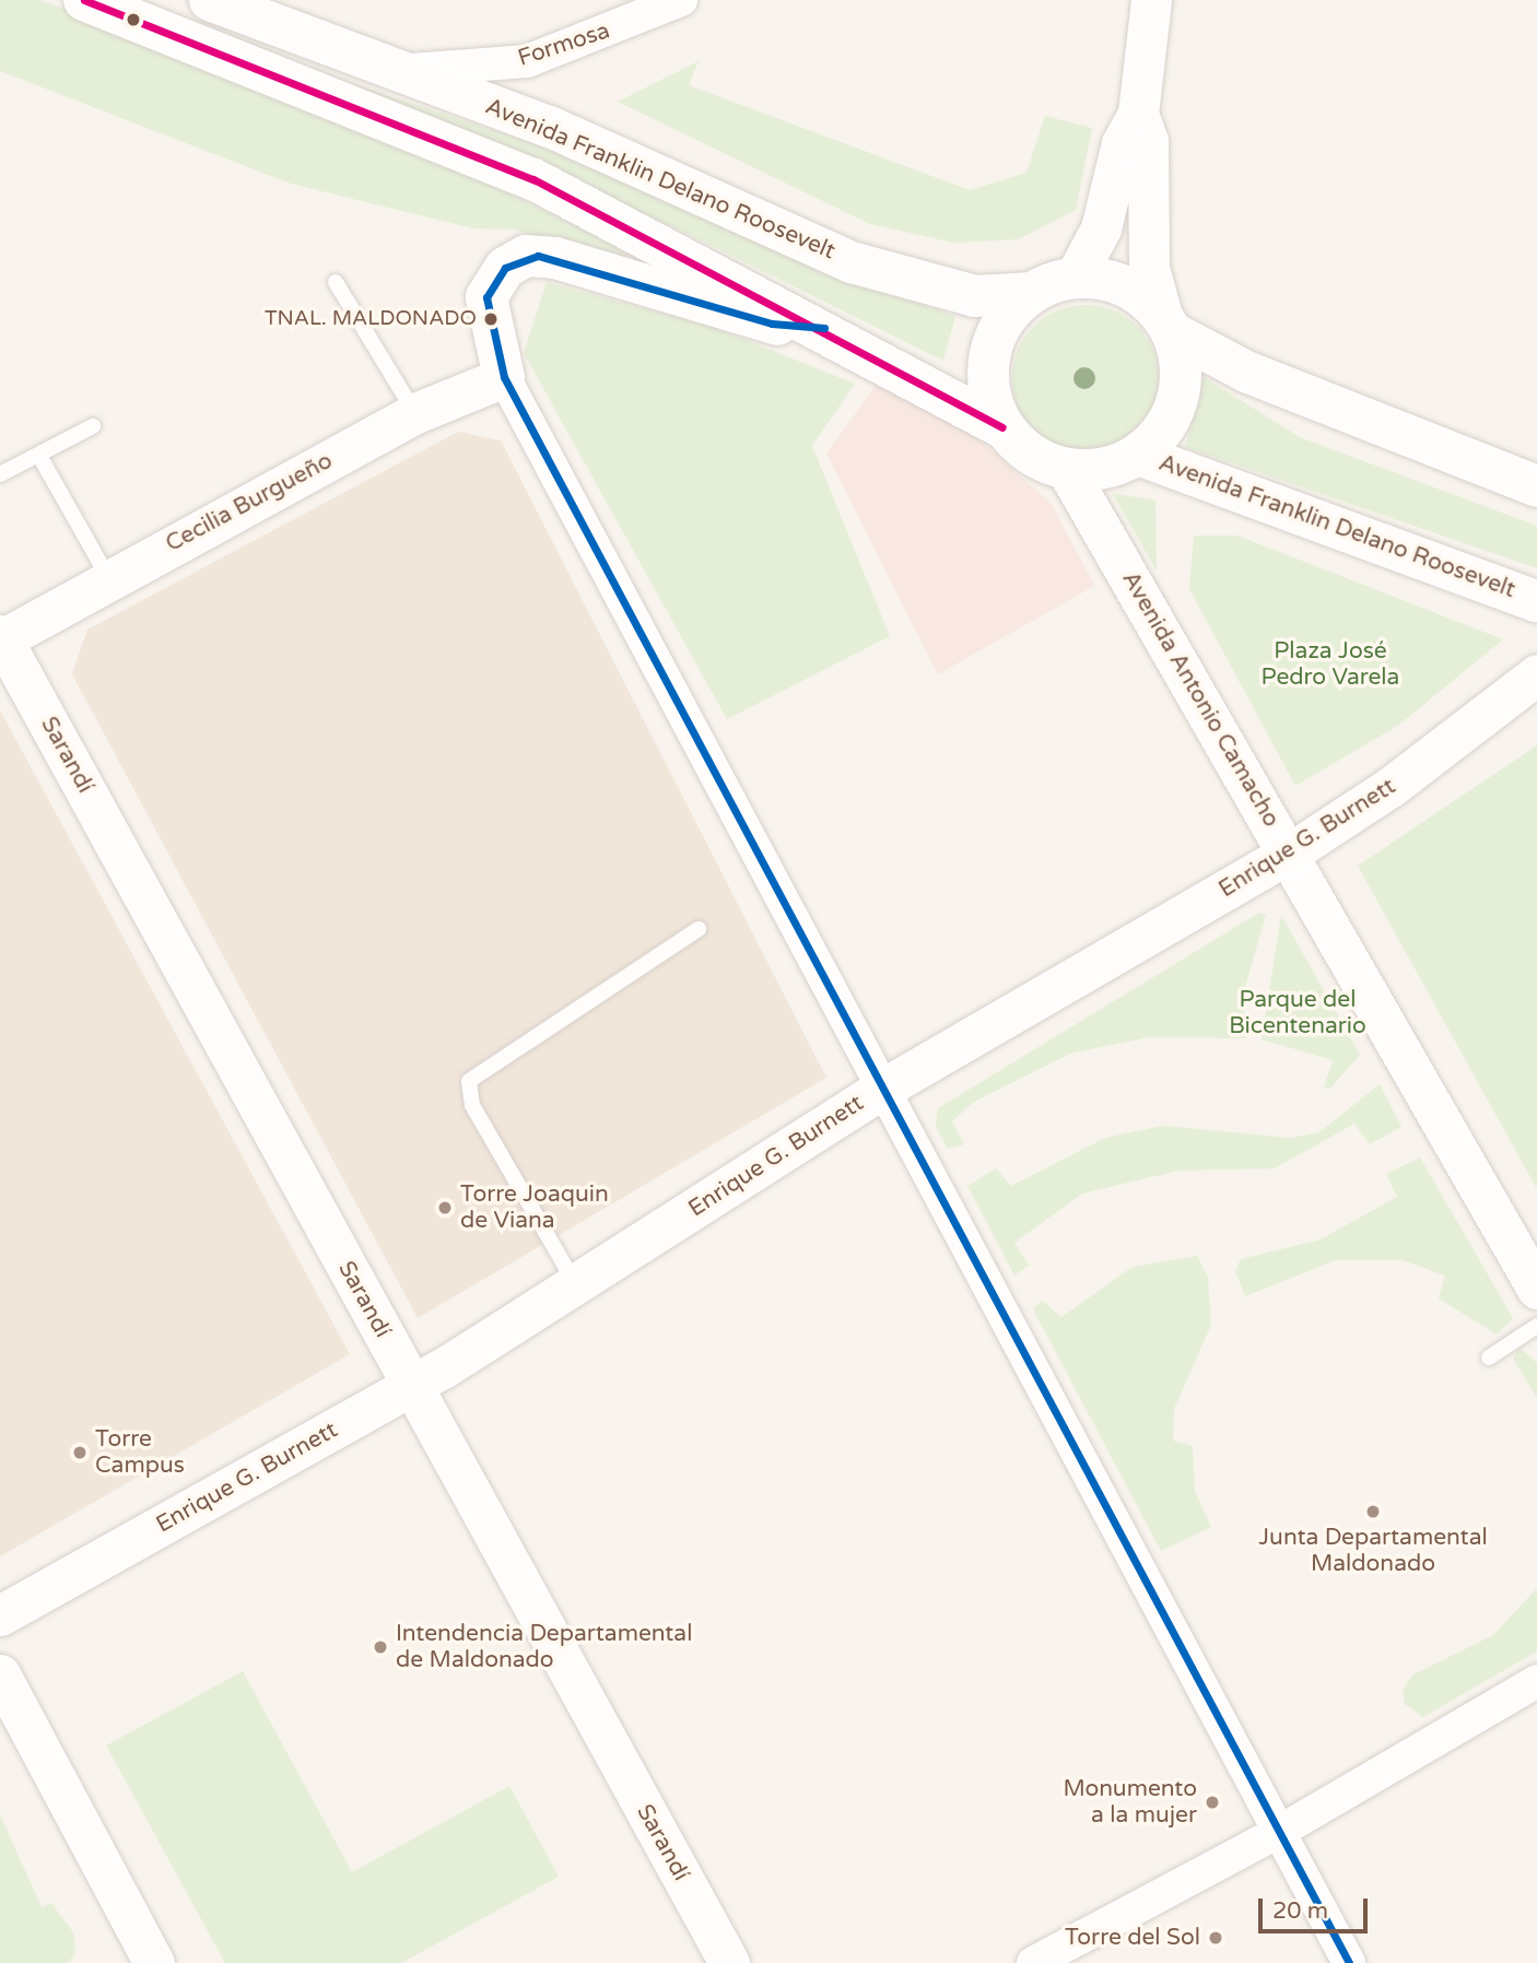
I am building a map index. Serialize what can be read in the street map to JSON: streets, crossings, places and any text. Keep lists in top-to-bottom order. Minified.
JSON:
{"streets":{"main road":["Avenida Franklin Delano Roosevelt"],"street":["Formosa","Cecilia Burgueño","Avenida Antonio Camacho","Sarandí","Enrique G. Burnett"]},"crossings":[["Formosa","Avenida Franklin Delano Roosevelt"],["Avenida Franklin Delano Roosevelt","Avenida Antonio Camacho"],["Cecilia Burgueño","Sarandí"],["Avenida Antonio Camacho","Enrique G. Burnett"],["Sarandí","Enrique G. Burnett"]],"parks":["Plaza José Pedro Varela","Parque del Bicentenario"],"places":["TNAL. MALDONADO","Torre Joaquin de Viana","Torre Campus","Junta Departamental Maldonado","Intendencia Departamental de Maldonado","Monumento a la mujer","Torre del Sol"],"scale_bar":"20 m"}
